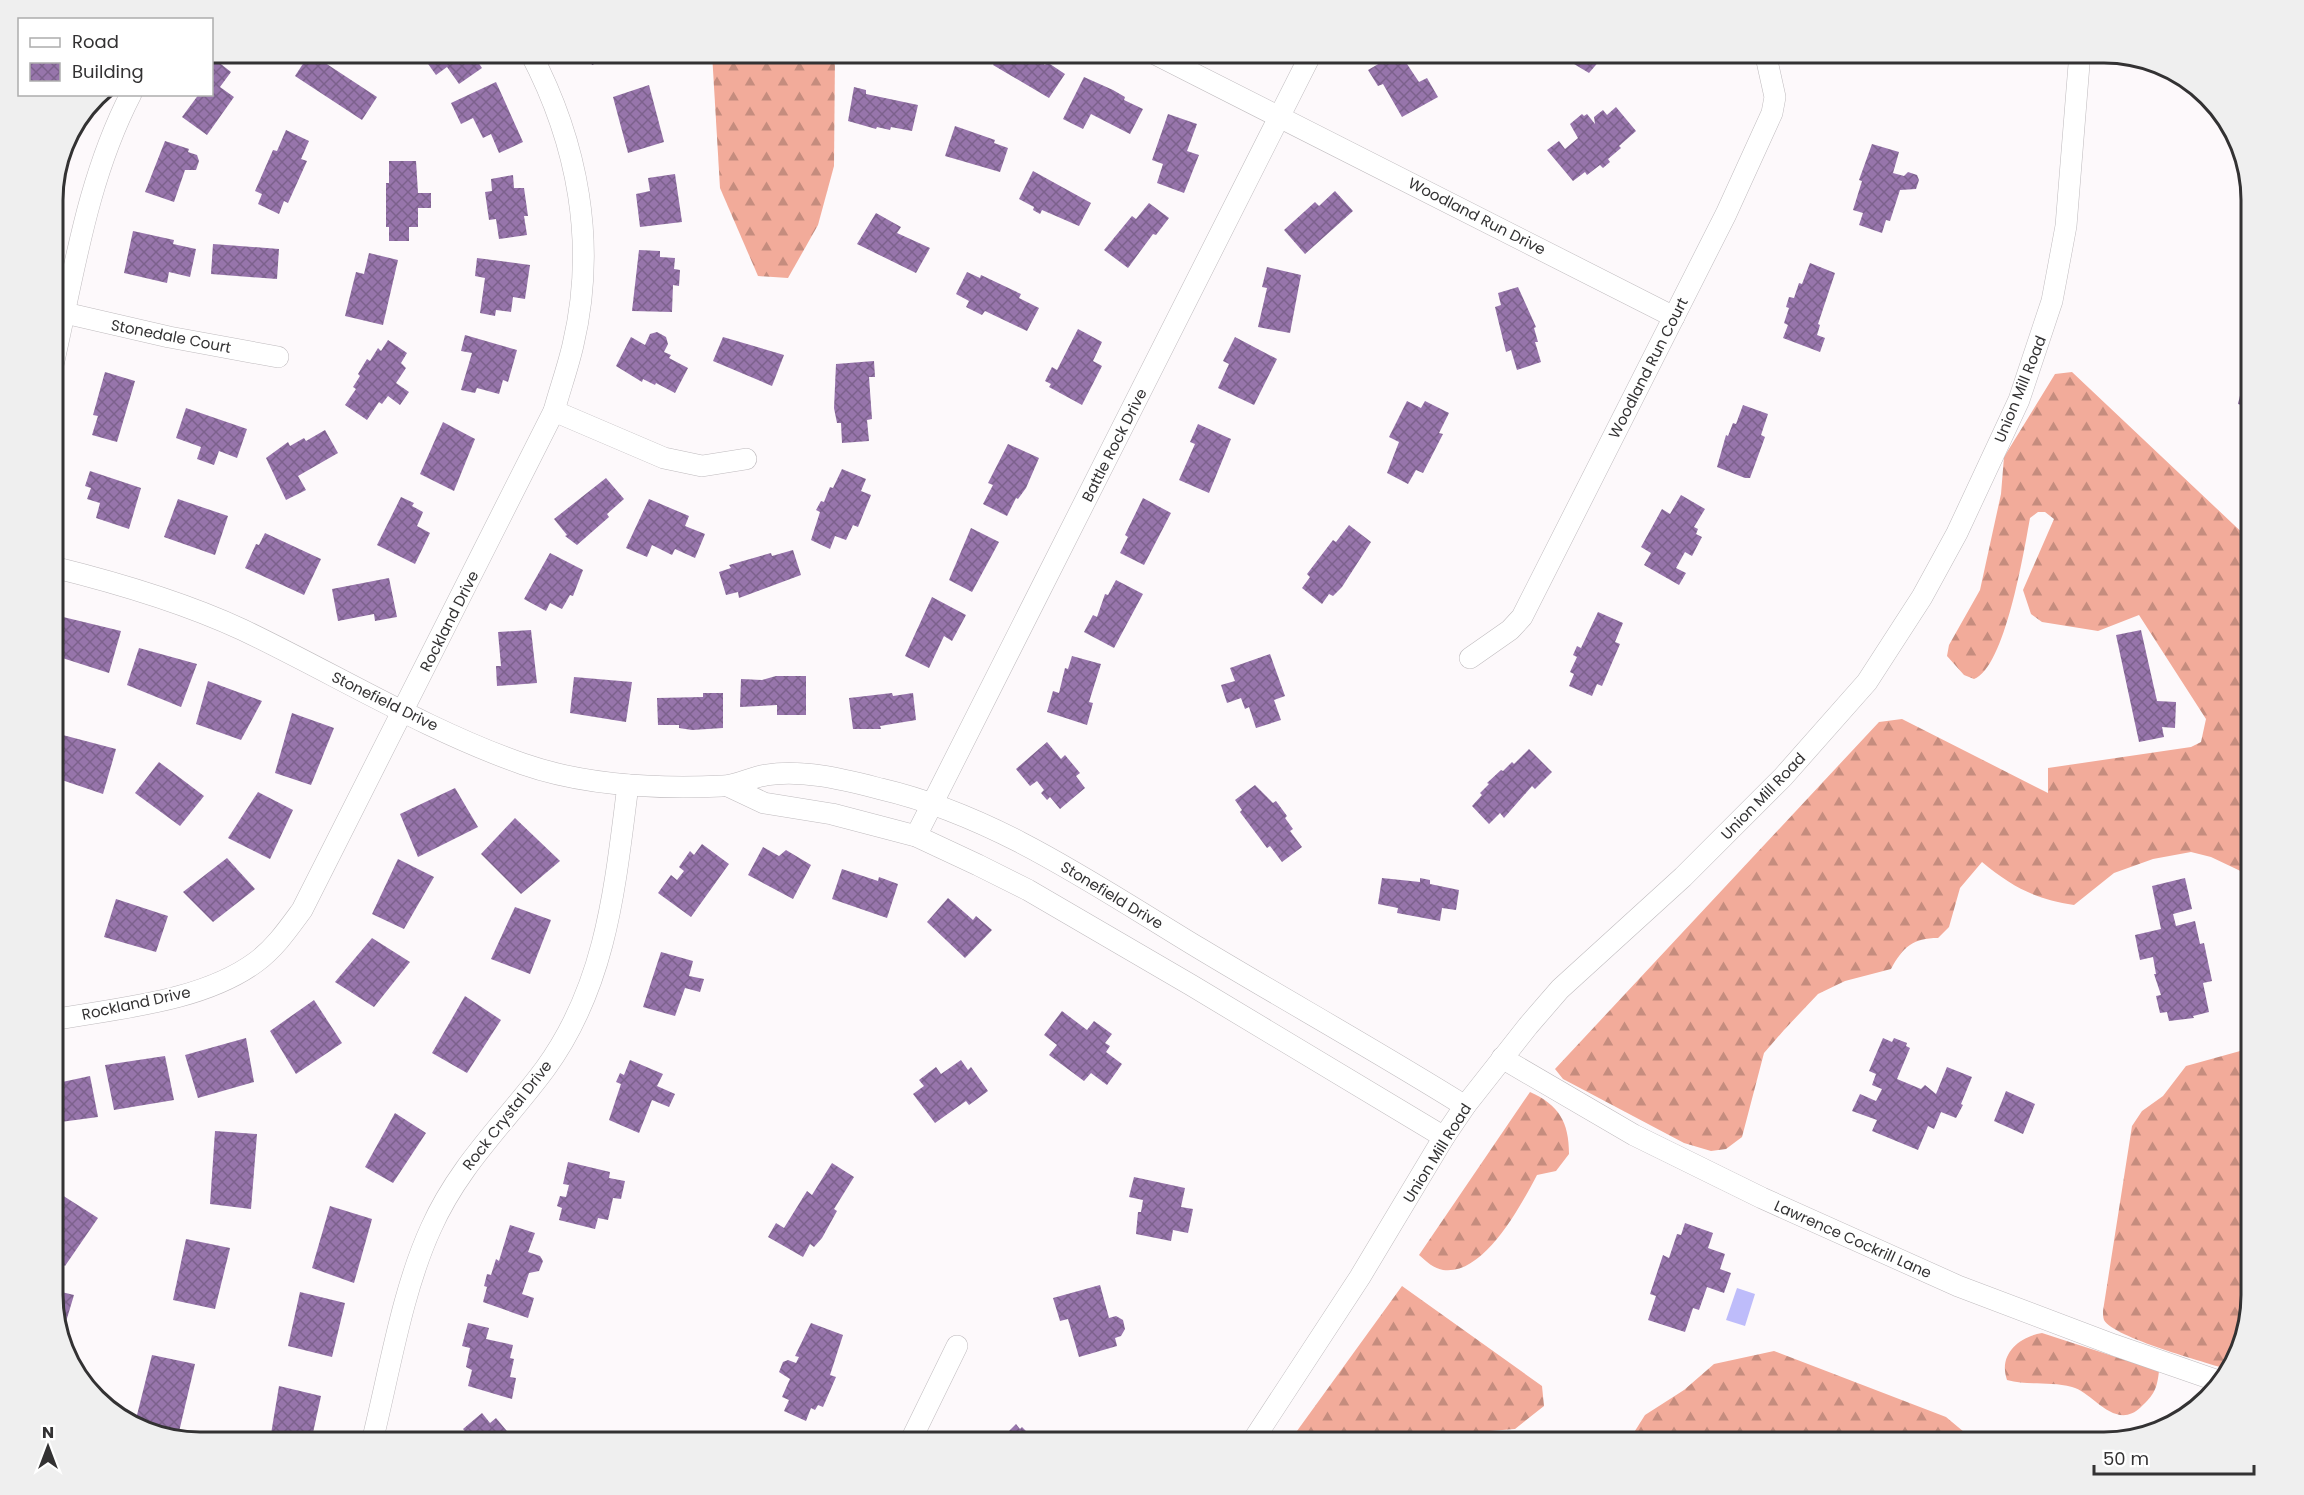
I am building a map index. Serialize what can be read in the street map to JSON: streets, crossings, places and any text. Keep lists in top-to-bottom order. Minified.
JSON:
{"streets":{"street":["Woodland Run Drive","Stonedale Court","Woodland Run Court","Union Mill Road","Battle Rock Drive","Rockland Drive","Stonefield Drive","Rock Crystal Drive","Lawrence Cockrill Lane"]},"crossings":[["Woodland Run Drive","Woodland Run Court"],["Woodland Run Drive","Battle Rock Drive"],["Union Mill Road","Stonefield Drive"],["Union Mill Road","Lawrence Cockrill Lane"],["Battle Rock Drive","Stonefield Drive"],["Rockland Drive","Stonefield Drive"],["Stonefield Drive","Rock Crystal Drive"]],"legend":["Road","Building"],"scale_bar":"50 m","north":"top"}
